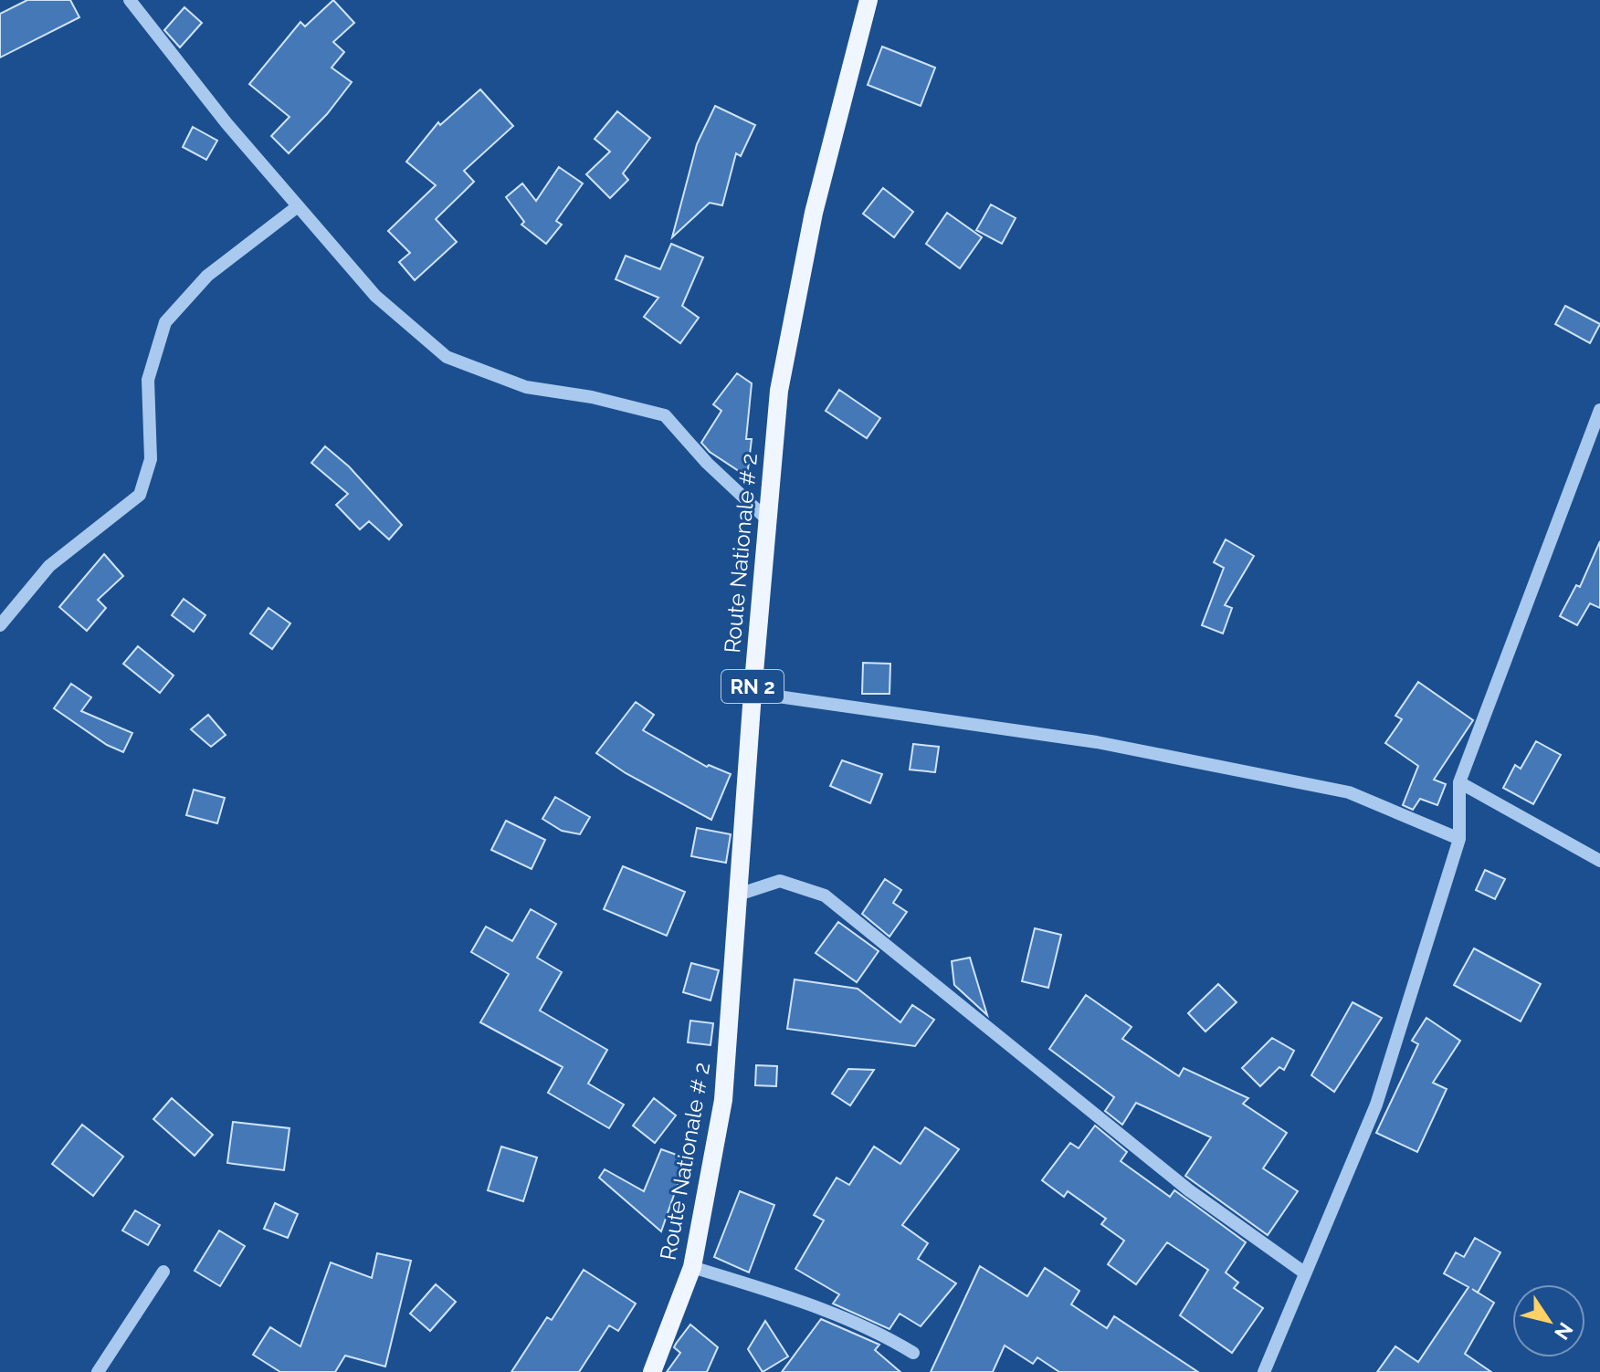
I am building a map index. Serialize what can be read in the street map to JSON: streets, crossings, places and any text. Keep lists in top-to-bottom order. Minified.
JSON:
{"streets":{"main road":["Route Nationale # 2","RN 2"]},"north":"bottom right"}
